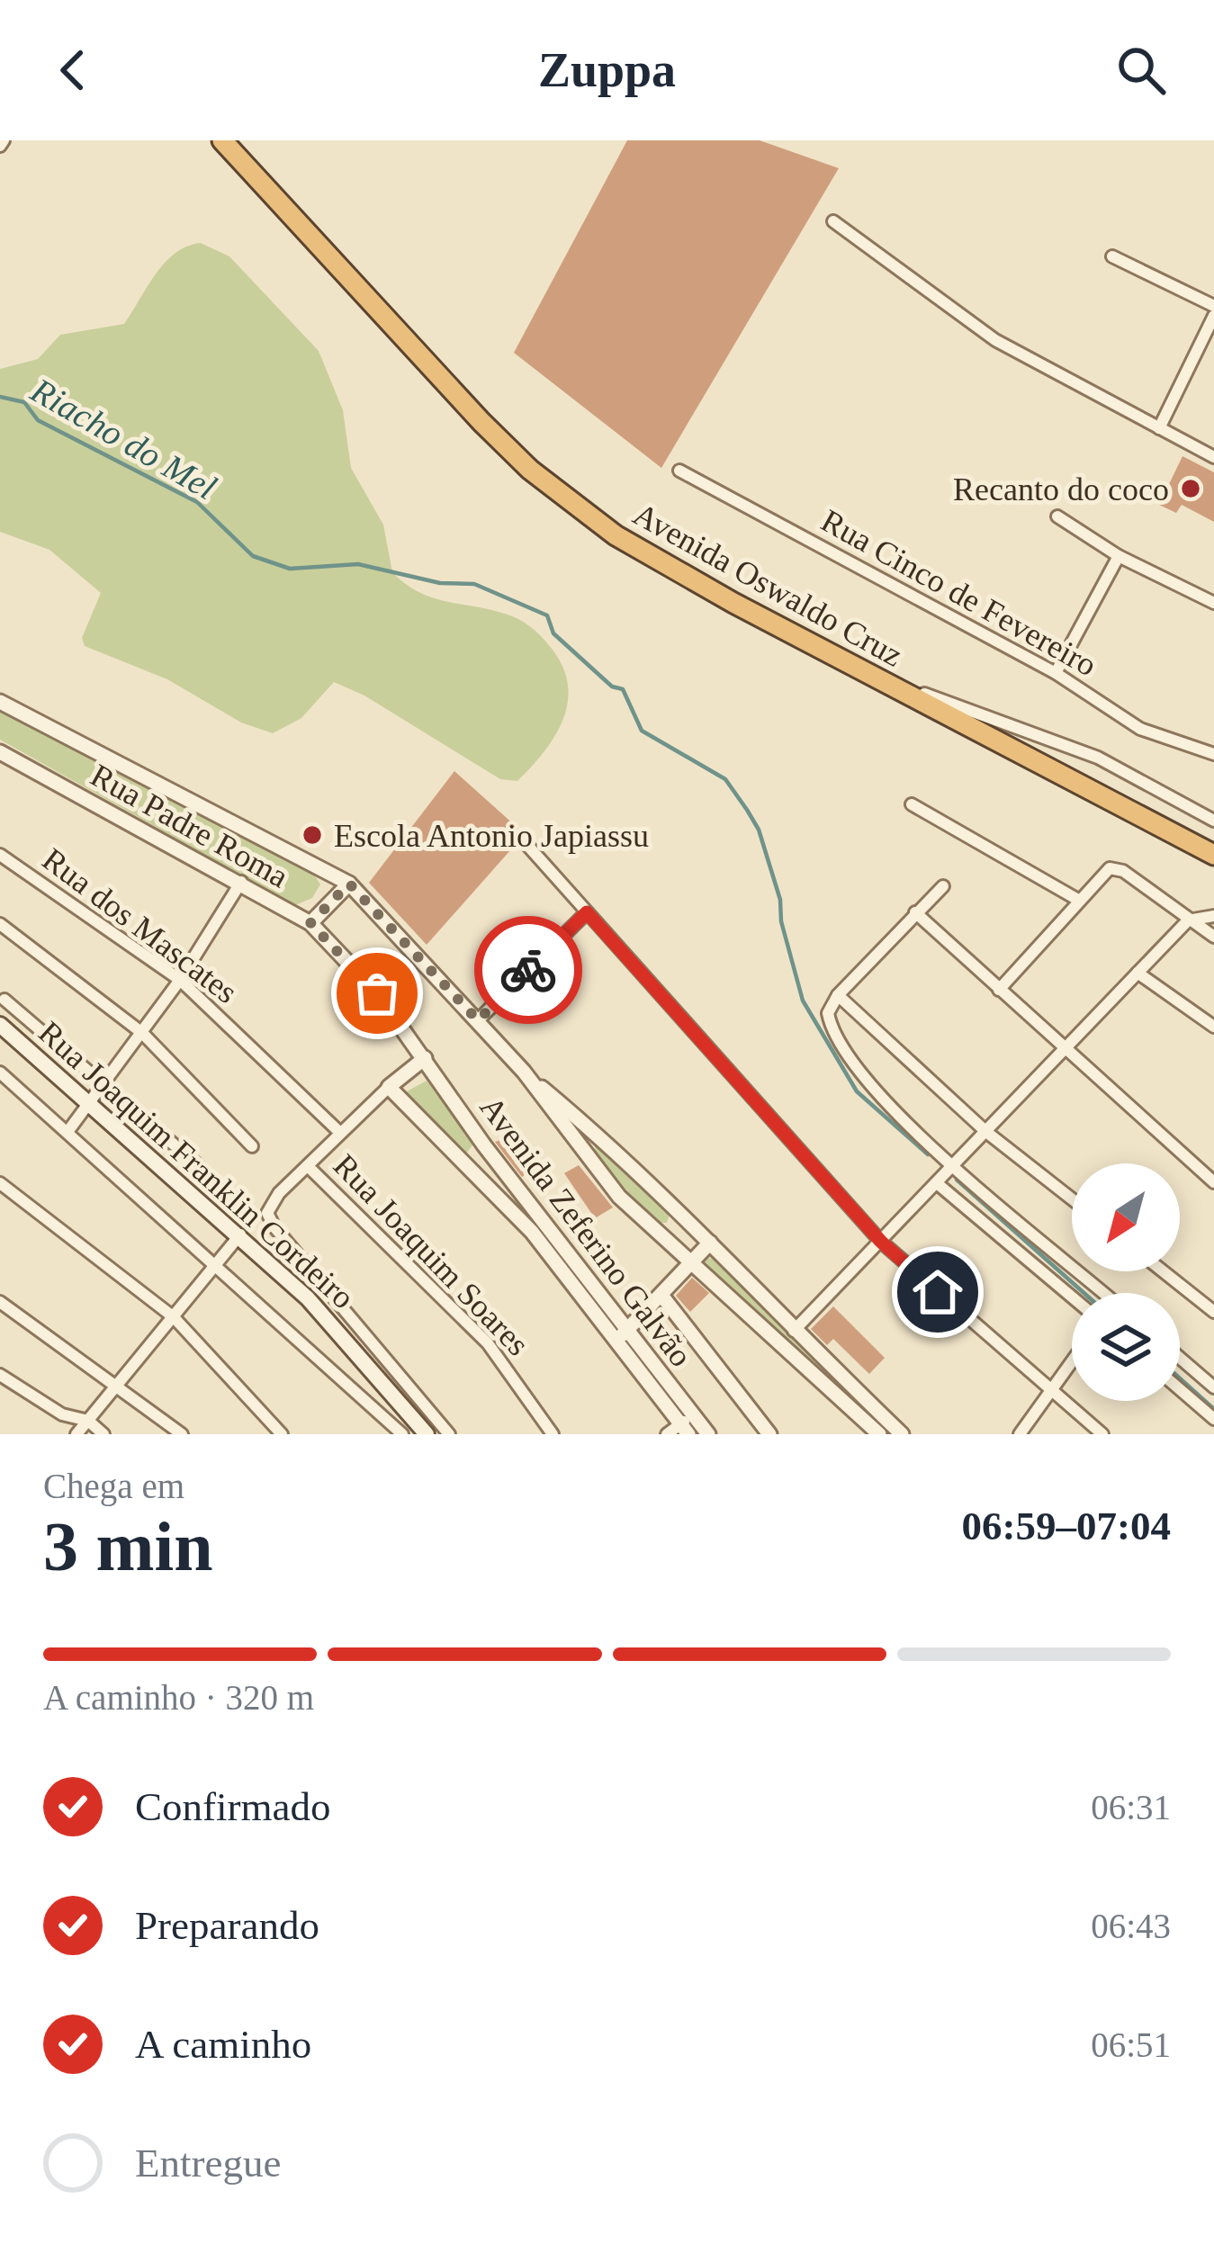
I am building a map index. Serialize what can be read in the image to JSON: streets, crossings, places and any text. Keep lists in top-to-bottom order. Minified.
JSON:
{"streets":{"highway":["Avenida Oswaldo Cruz"],"main road":["Rua Joaquim Franklin Cordeiro"],"street":["Rua Cinco de Fevereiro","Rua Padre Roma","Rua dos Mascates","Avenida Zeferino Galvão","Rua Joaquim Soares"]},"crossings":[["Rua Padre Roma","Avenida Zeferino Galvão"]],"water":["Riacho do Mel"],"places":["Recanto do coco","Escola Antonio Japiassu"],"north":"bottom left","page":{"header":"Zuppa","heading":["3 min","Chega em","06:59–07:04"],"bar":"A caminho · 320 m","list":[["Confirmado","06:31"],["Preparando","06:43"],["A caminho","06:51"],"Entregue"]}}
